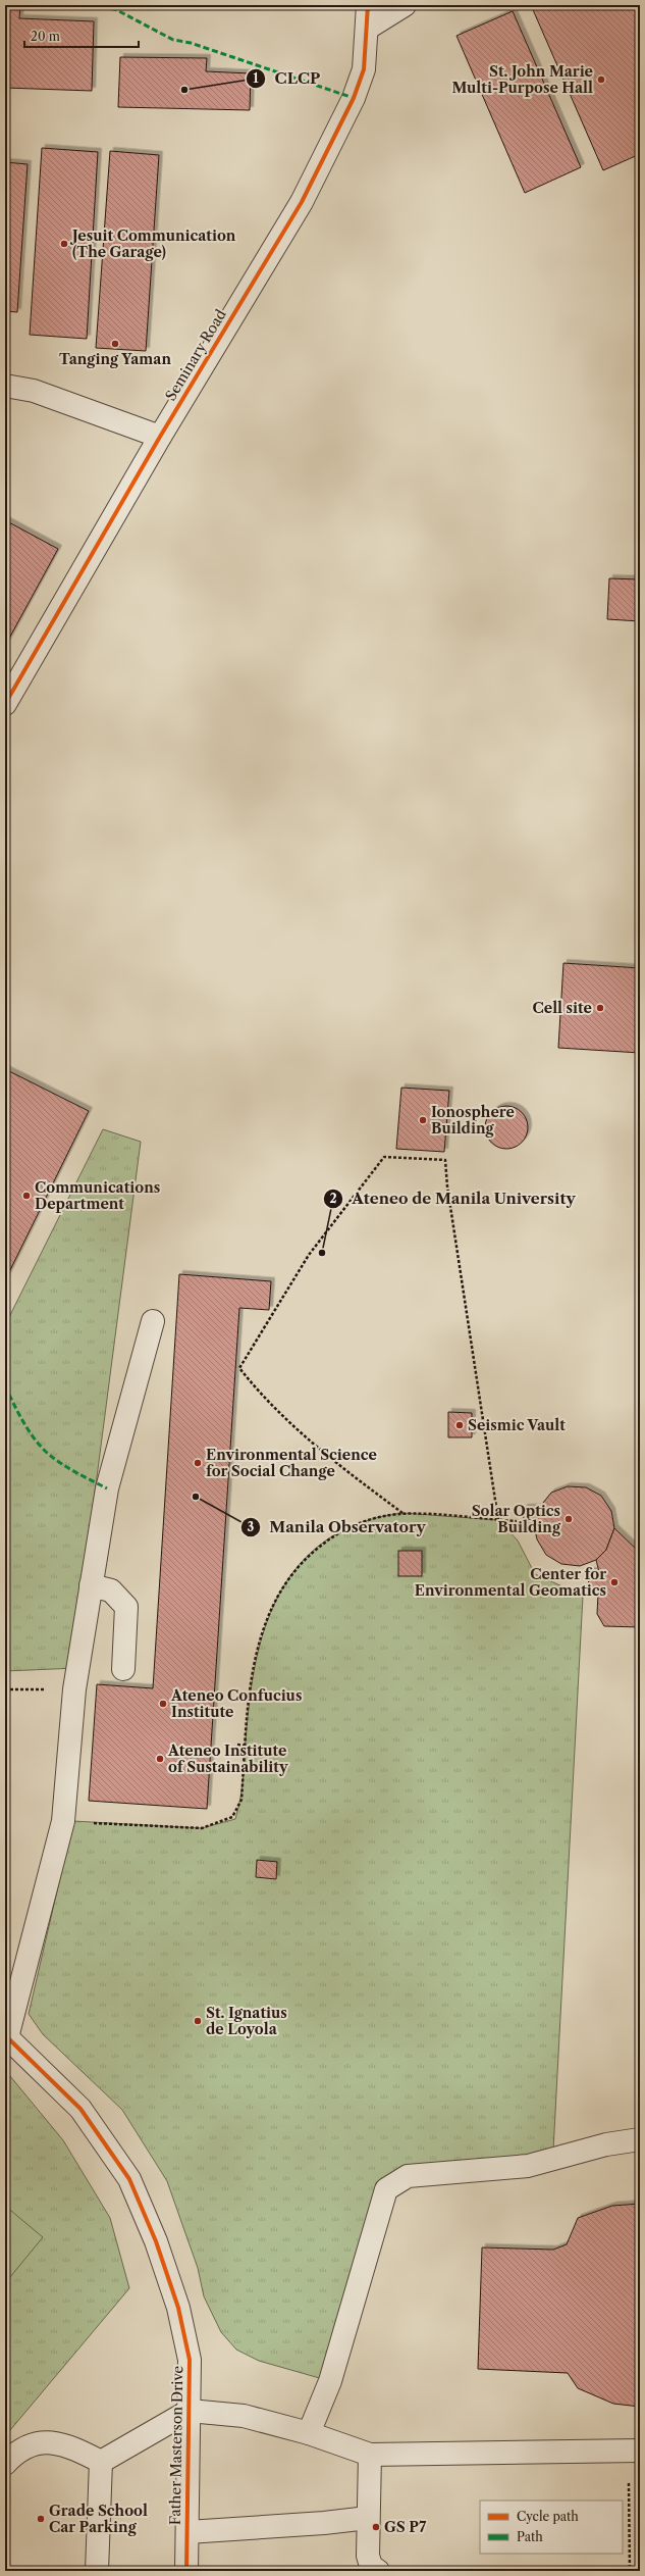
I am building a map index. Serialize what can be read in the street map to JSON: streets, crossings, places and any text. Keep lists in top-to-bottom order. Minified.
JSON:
{"streets":{"lane":["Seminary Road","Father Masterson Drive"]},"places":["St. John Marie Multi-Purpose Hall","CLCP","Jesuit Communication (The Garage)","Tanging Yaman","Cell site","Ionosphere Building","Communications Department","Ateneo de Manila University","Seismic Vault","Environmental Science for Social Change","Manila Observatory","Solar Optics Building","Center for Environmental Geomatics","Ateneo Confucius Institute","Ateneo Institute of Sustainability","St. Ignatius de Loyola","Grade School Car Parking","GS P7"],"legend":["Cycle path","Path"],"scale_bar":"20 m"}
